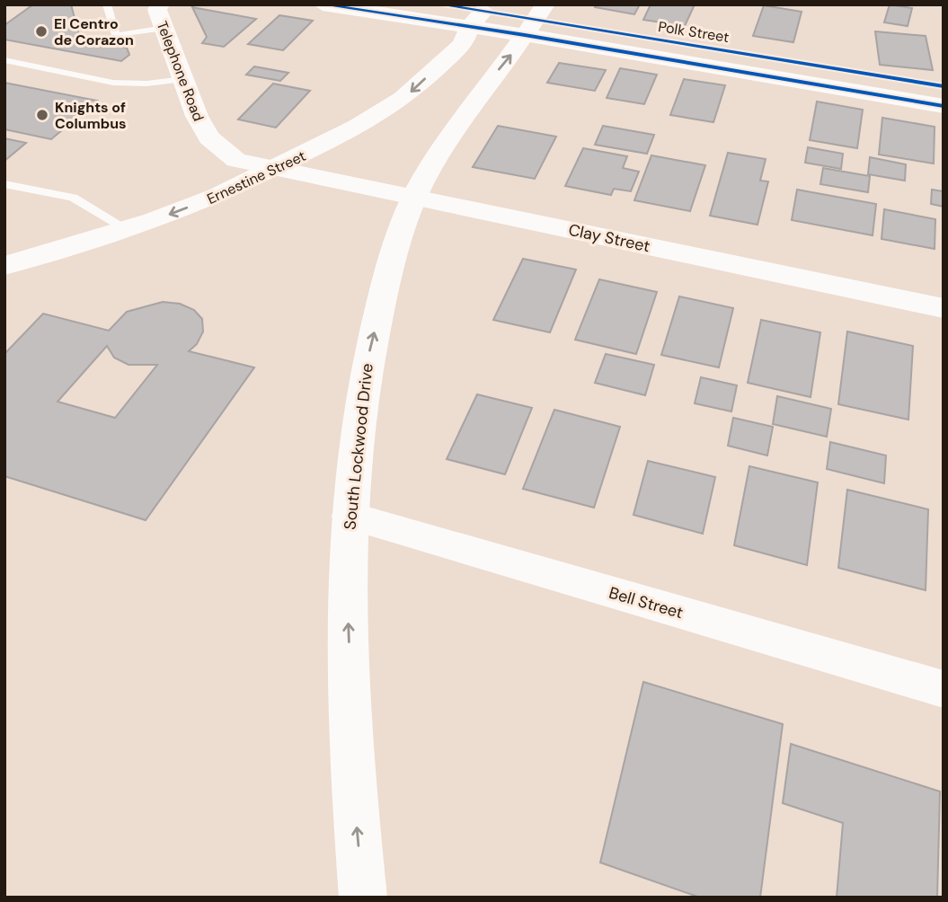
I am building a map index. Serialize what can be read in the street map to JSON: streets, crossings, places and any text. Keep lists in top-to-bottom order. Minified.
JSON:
{"streets":{"main road":["Polk Street","Ernestine Street","South Lockwood Drive"],"street":["Telephone Road","Clay Street","Bell Street"]},"crossings":[["Polk Street","Ernestine Street"],["Polk Street","South Lockwood Drive"],["Telephone Road","Ernestine Street"],["Telephone Road","Clay Street"],["Ernestine Street","Clay Street"],["Clay Street","South Lockwood Drive"],["South Lockwood Drive","Bell Street"]],"one_way":["Ernestine Street","South Lockwood Drive"],"places":["El Centro de Corazon","Knights of Columbus"]}
